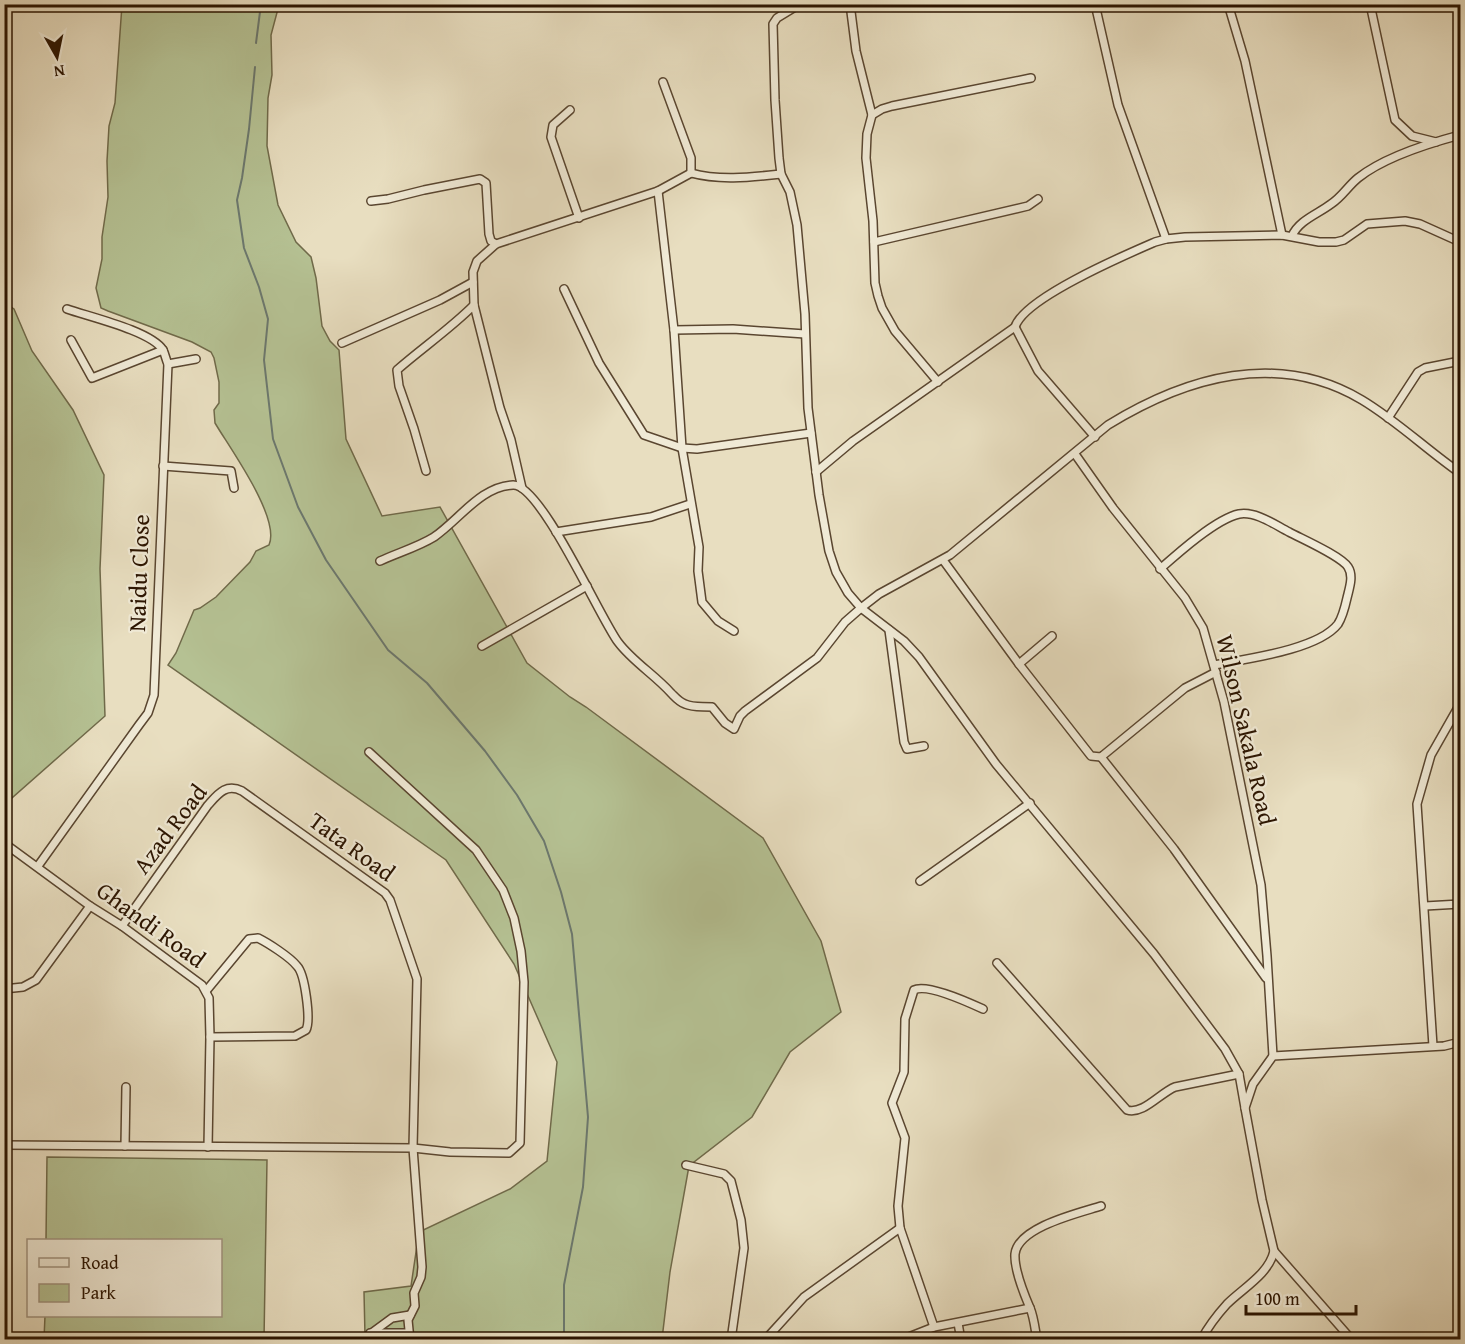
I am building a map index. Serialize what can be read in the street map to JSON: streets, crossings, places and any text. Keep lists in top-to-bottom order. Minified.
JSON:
{"streets":{"street":["Naidu Close","Wilson Sakala Road","Azad Road","Tata Road","Ghandi Road"]},"crossings":[["Naidu Close","Ghandi Road"],["Azad Road","Tata Road"],["Azad Road","Ghandi Road"]],"legend":["Road","Park"],"scale_bar":"100 m","north":"bottom"}
